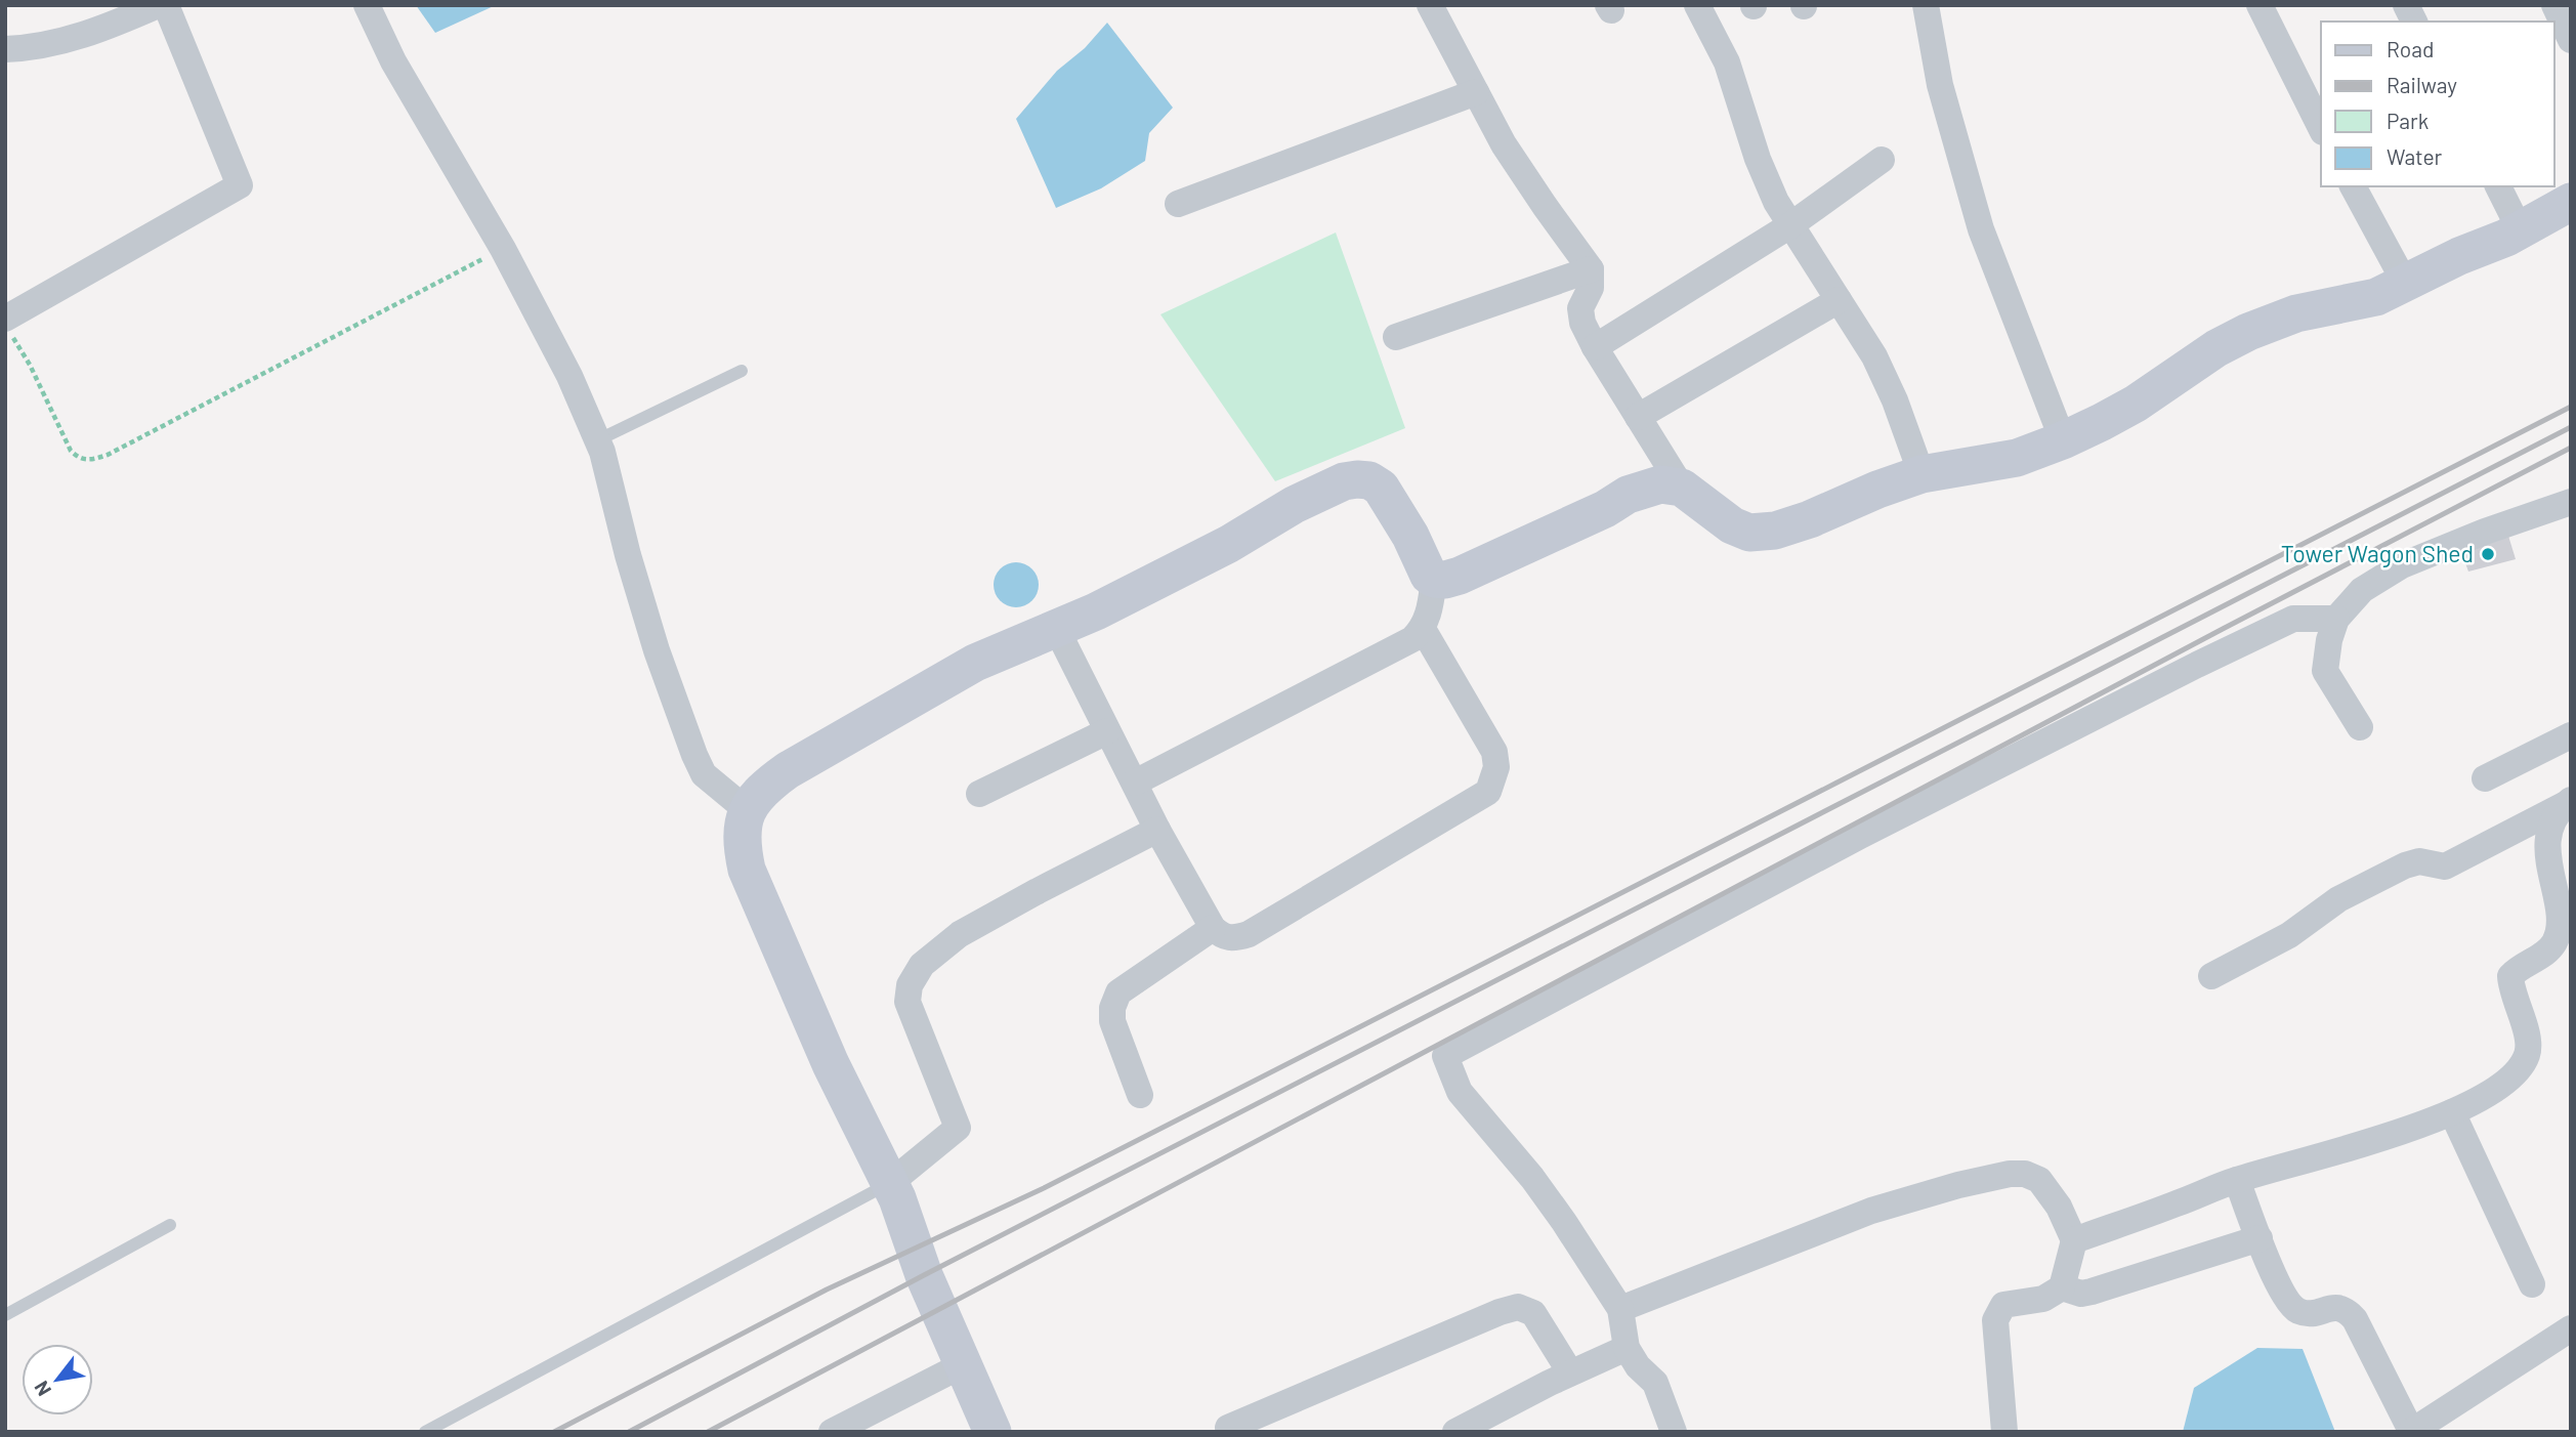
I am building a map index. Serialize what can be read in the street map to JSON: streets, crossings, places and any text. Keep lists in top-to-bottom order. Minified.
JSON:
{"places":["Tower Wagon Shed"],"legend":["Road","Railway","Park","Water"],"north":"bottom left"}
